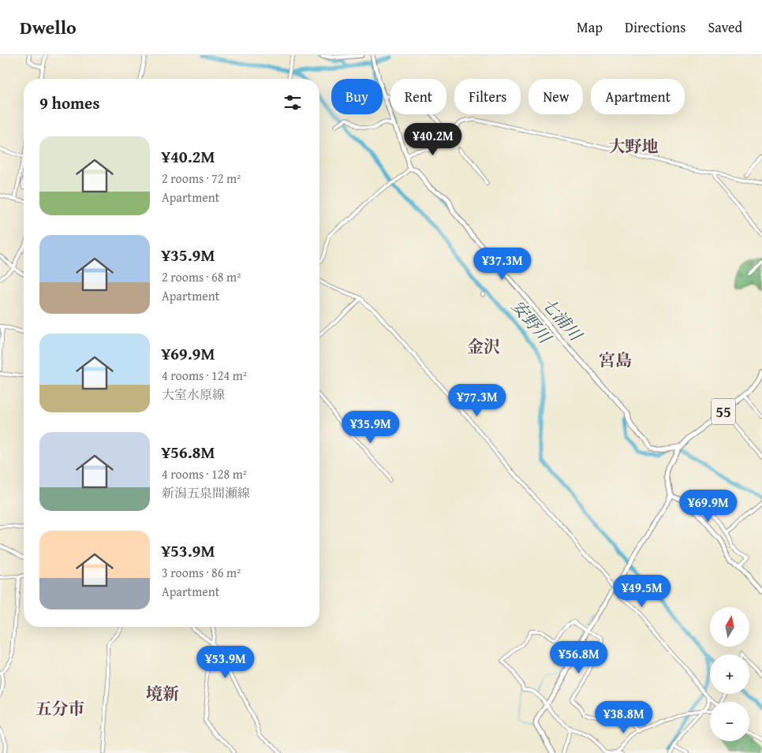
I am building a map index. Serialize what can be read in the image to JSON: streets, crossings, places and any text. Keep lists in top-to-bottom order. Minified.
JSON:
{"streets":{"main road":["55"]},"districts":["大野地","金沢","宮島","境新","五分市"],"water":["七浦川","安野川"],"north":"top","page":{"header":"Dwello","nav":["Map","Directions","Saved"],"chip":["Buy","Rent","Filters","New","Apartment"],"heading":"9 homes","price":["¥40.2M","¥37.3M","¥77.3M","¥35.9M","¥69.9M","¥49.5M","¥56.8M","¥53.9M","¥38.8M"],"list":[{"name":"¥40.2M","note":"2 rooms · 72 m² · Apartment"},{"name":"¥35.9M","note":"2 rooms · 68 m² · Apartment"},{"name":"¥69.9M","note":"4 rooms · 124 m² · 大室水原線"},{"name":"¥56.8M","note":"4 rooms · 128 m² · 新潟五泉間瀬線"},{"name":"¥53.9M","note":"3 rooms · 86 m² · Apartment"}],"map_buttons":["+","−"]}}
